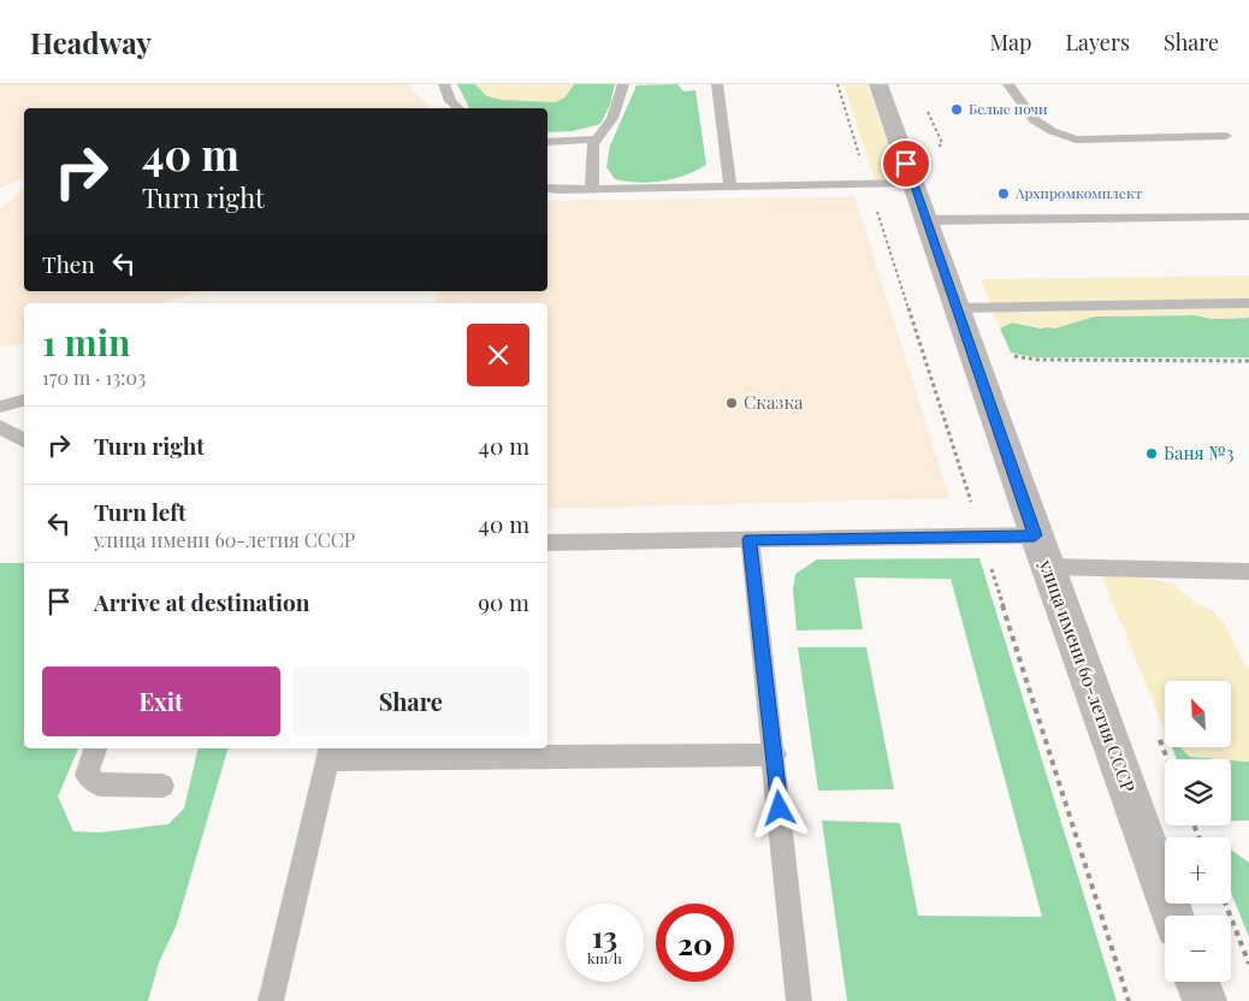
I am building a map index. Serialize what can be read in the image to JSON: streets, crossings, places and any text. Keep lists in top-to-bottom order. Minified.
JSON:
{"streets":{"street":["улица имени 60-летия СССР"]},"places":["Белые ночи","Архпромкомплект","Сказка","Баня №3"],"north":"top left","page":{"header":"Headway","nav":["Map","Layers","Share"],"turn":["40 m","Turn right"],"then":"Then","heading":["1 min","170 m · 13:03"],"list":[{"name":"Turn right","value":"40 m"},{"name":"Turn left","note":"улица имени 60-летия СССР","value":"40 m"},{"name":"Arrive at destination","value":"90 m"}],"buttons":["Exit","Share"],"map_buttons":["+","−"],"speed":"13 km/h","limit":"20"}}
